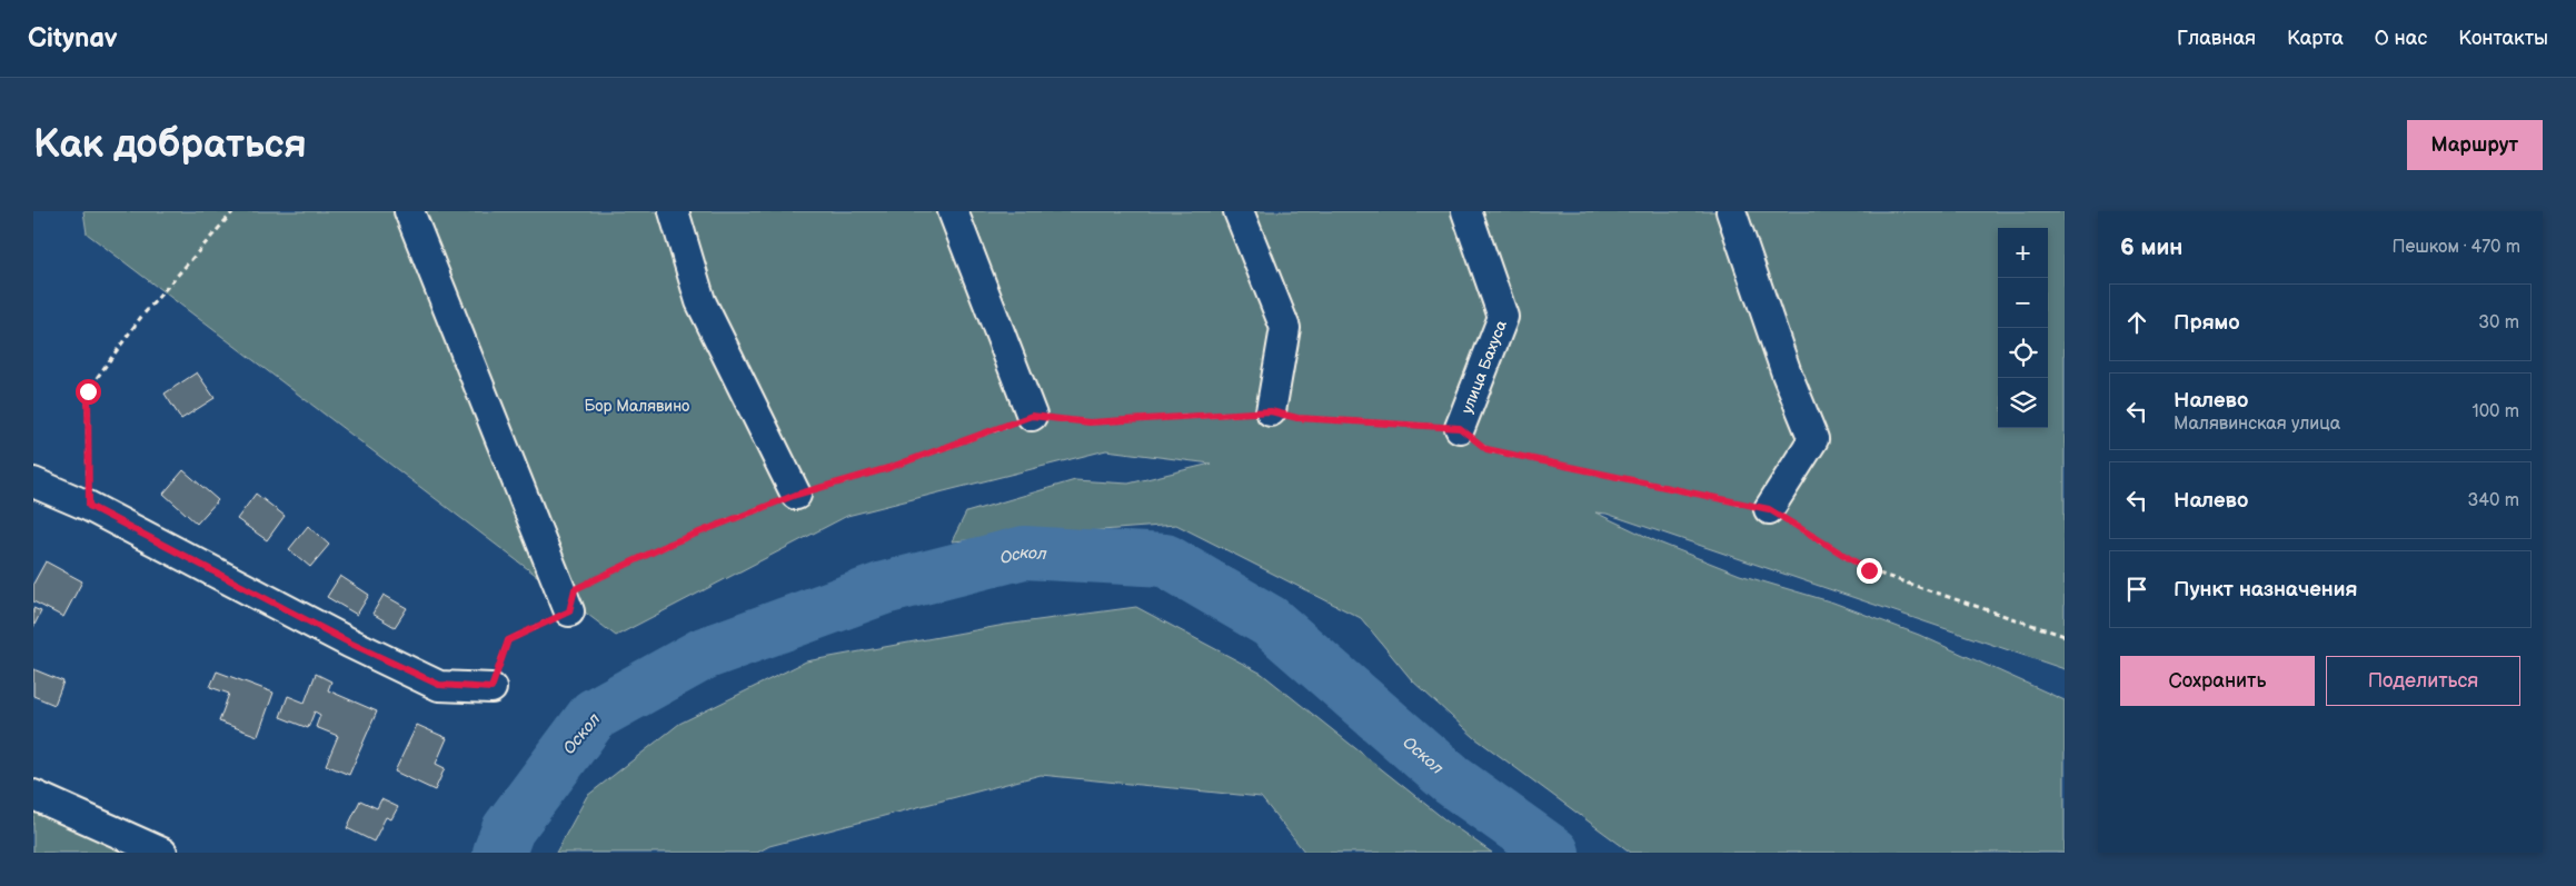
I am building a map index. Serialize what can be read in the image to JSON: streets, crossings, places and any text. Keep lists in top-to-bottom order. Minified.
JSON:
{"streets":{"street":["улица Бахуса"]},"water":["Оскол"],"parks":["Бор Малявино"],"page":{"header":"Citynav","nav":["Главная","Карта","О нас","Контакты"],"buttons":["Маршрут",["Сохранить","Поделиться"]],"title":"Как добраться","heading":["6 мин","Пешком · 470 m"],"map_buttons":["+","−"],"list":[["Прямо","30 m"],["Налево","Малявинская улица","100 m"],["Налево","340 m"],"Пункт назначения"]}}
